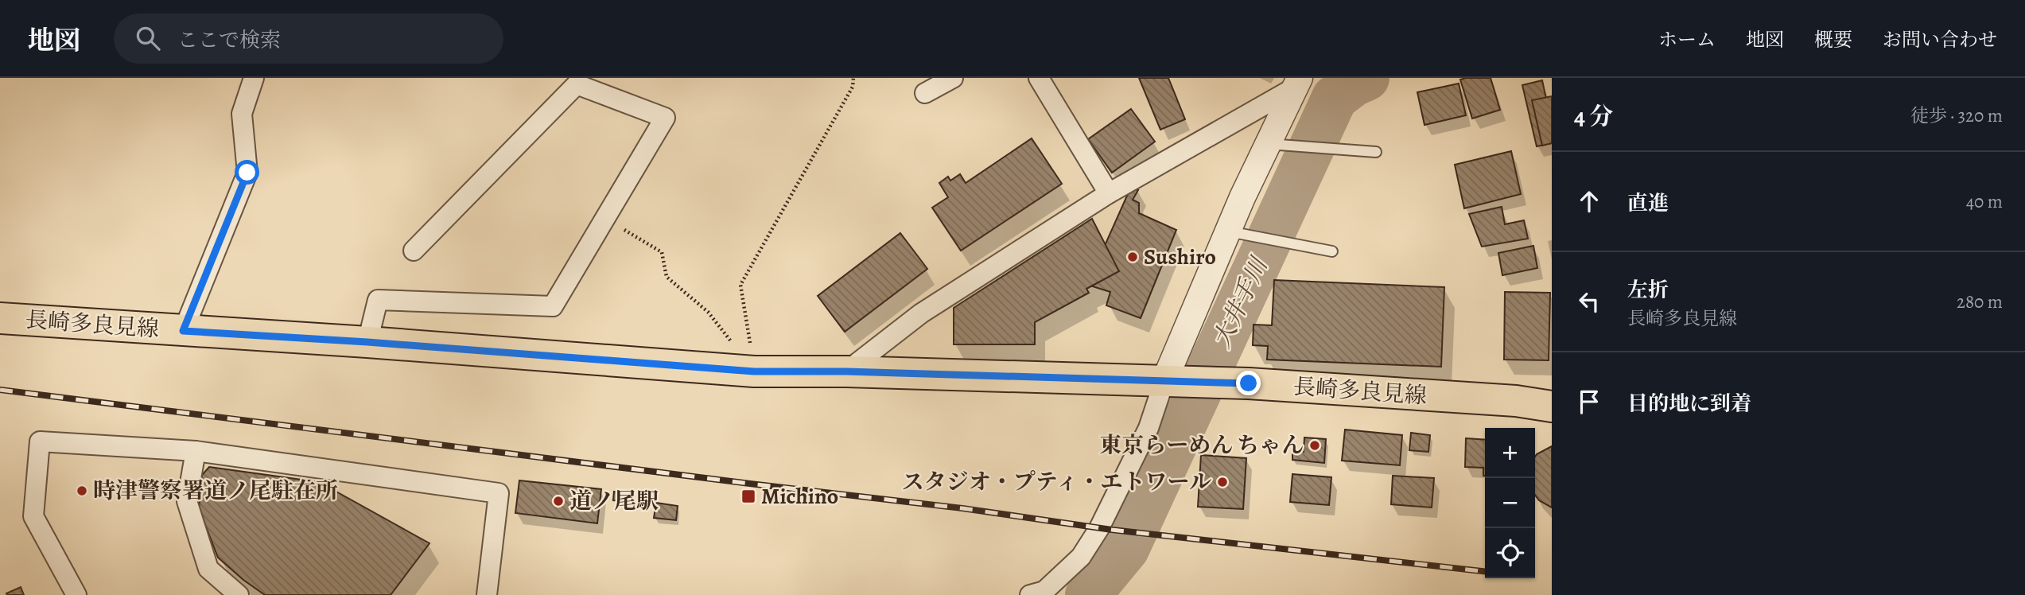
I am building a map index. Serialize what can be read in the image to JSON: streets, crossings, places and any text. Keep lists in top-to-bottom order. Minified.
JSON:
{"streets":{"main road":["長崎多良見線"]},"water":["大井手川"],"places":{"other":["Sushiro","東京らーめん ちゃん","スタジオ・プティ・エトワール","時津警察署道ノ尾駐在所","道ノ尾駅"],"transit":["Michino"]},"page":{"header":"地図","search":"ここで検索","nav":["ホーム","地図","概要","お問い合わせ"],"heading":["4 分","徒歩 · 320 m"],"list":[["直進","40 m"],["左折","長崎多良見線","280 m"],"目的地に到着"],"map_buttons":["+","−"]}}
